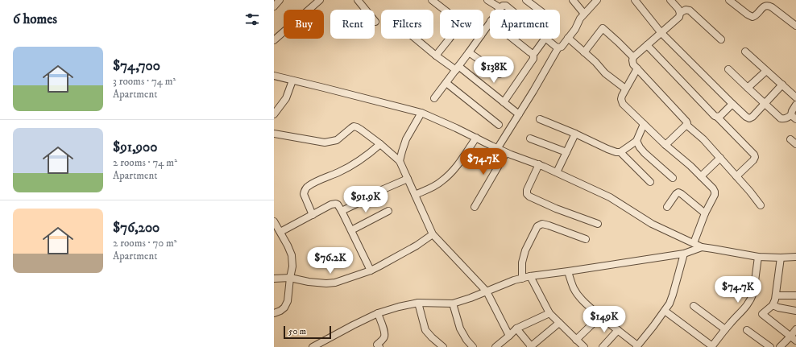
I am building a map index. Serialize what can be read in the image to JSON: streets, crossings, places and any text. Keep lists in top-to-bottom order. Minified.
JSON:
{"scale_bar":"50 m","page":{"heading":"6 homes","chip":["Buy","Rent","Filters","New","Apartment"],"list":[{"name":"$74,700","note":"3 rooms · 74 m² · Apartment"},{"name":"$91,900","note":"2 rooms · 74 m² · Apartment"},{"name":"$76,200","note":"2 rooms · 70 m² · Apartment"}],"price":["$138K","$74.7K","$91.9K","$76.2K","$74.7K","$149K"],"scale":"50 m"}}
